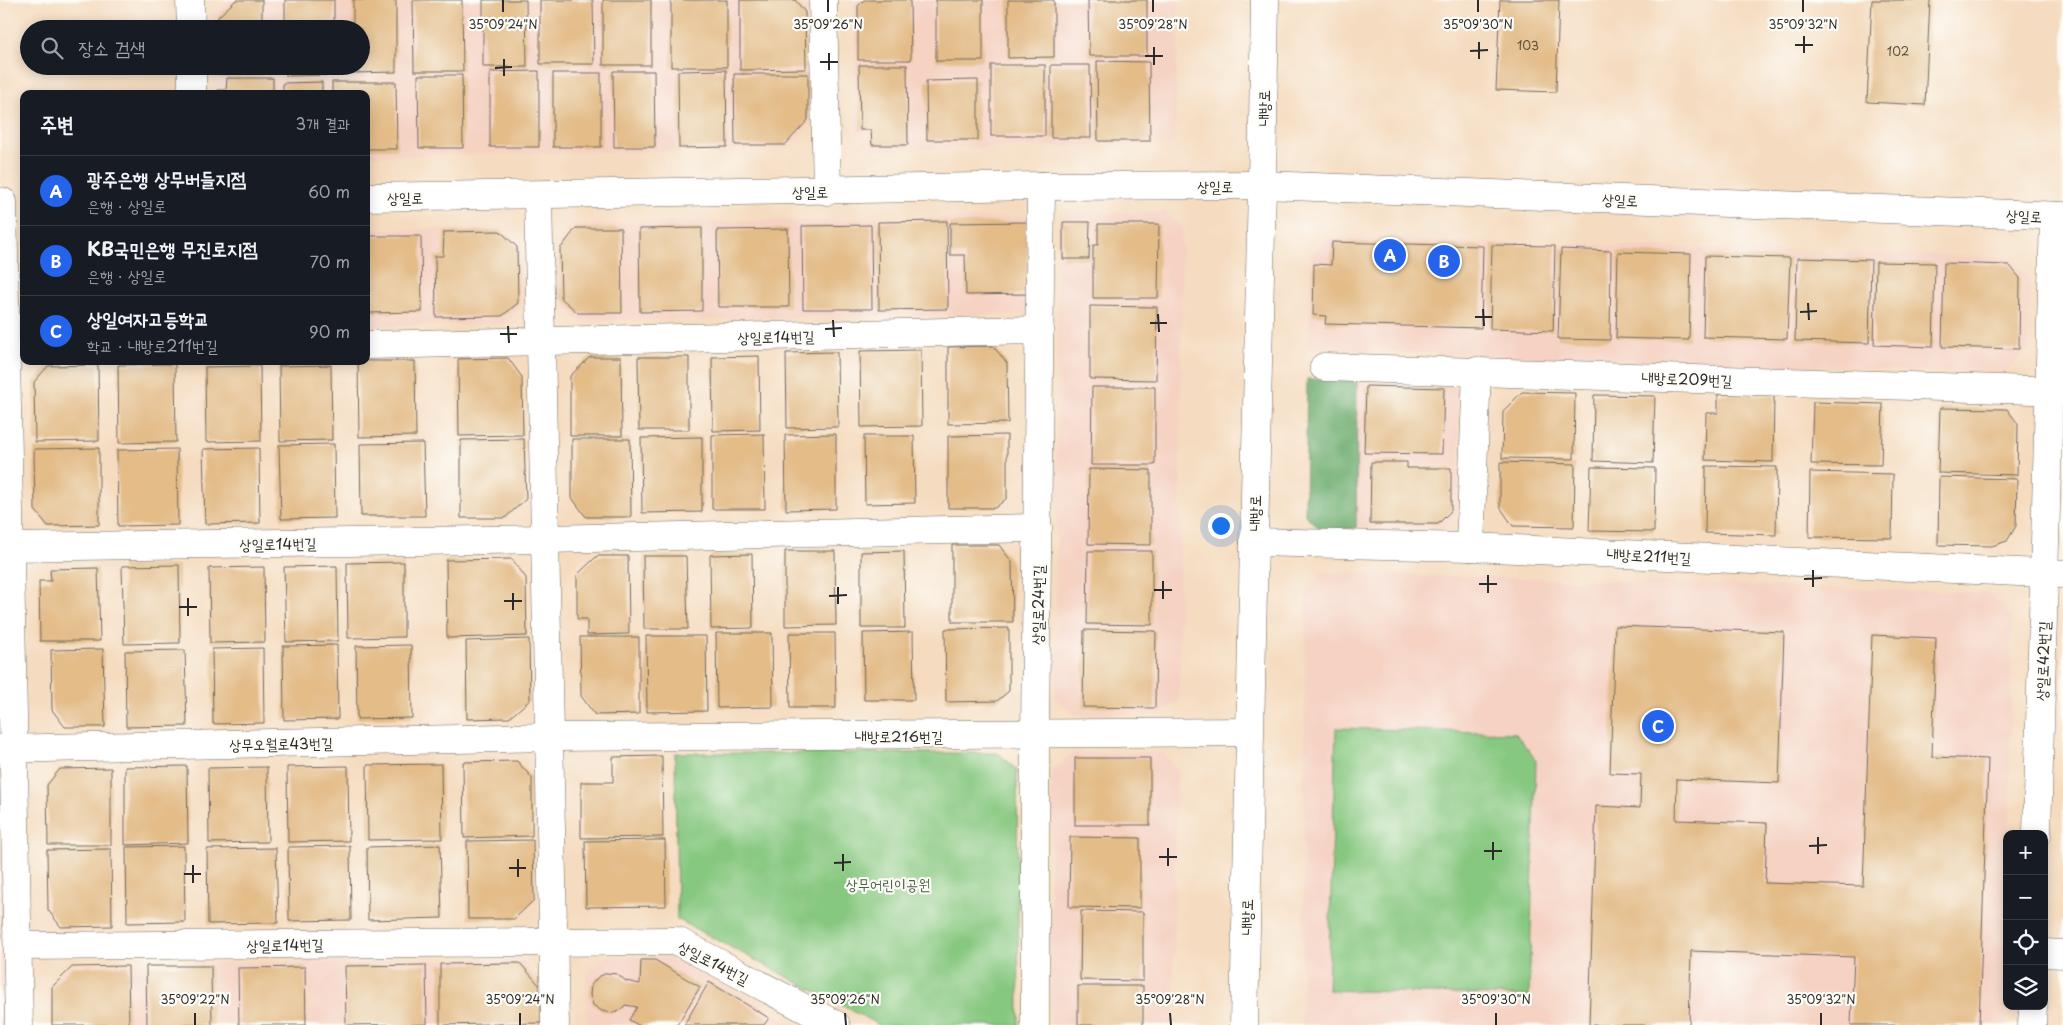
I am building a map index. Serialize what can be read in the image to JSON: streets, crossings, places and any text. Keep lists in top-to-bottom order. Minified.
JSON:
{"streets":{"street":["내방로","상일로","상일로14번길","내방로209번길","내방로211번길","상일로24번길","상일로42번길","내방로216번길","상무오월로43번길"]},"crossings":[["내방로","상일로"],["내방로","내방로211번길"],["내방로","내방로216번길"],["상일로","상일로24번길"],["상일로","상일로42번길"],["상일로14번길","상일로24번길"],["내방로209번길","상일로42번길"],["내방로211번길","상일로42번길"],["상일로24번길","내방로216번길"],["내방로216번길","상무오월로43번길"]],"parks":["상무어린이공원"],"house_numbers":["103","102"],"page":{"search":"장소 검색","heading":["주변","3개 결과"],"list":[{"mark":"A","name":"광주은행 상무버들지점","note":"은행 · 상일로","value":"60 m"},{"mark":"B","name":"KB국민은행 무진로지점","note":"은행 · 상일로","value":"70 m"},{"mark":"C","name":"상일여자고등학교","note":"학교 · 내방로211번길","value":"90 m"}],"pins":["A","B","C"],"map_buttons":["+","−"]},"coordinates":["35°09'24\"N","35°09'26\"N","35°09'28\"N","35°09'30\"N","35°09'32\"N","35°09'22\"N"]}
